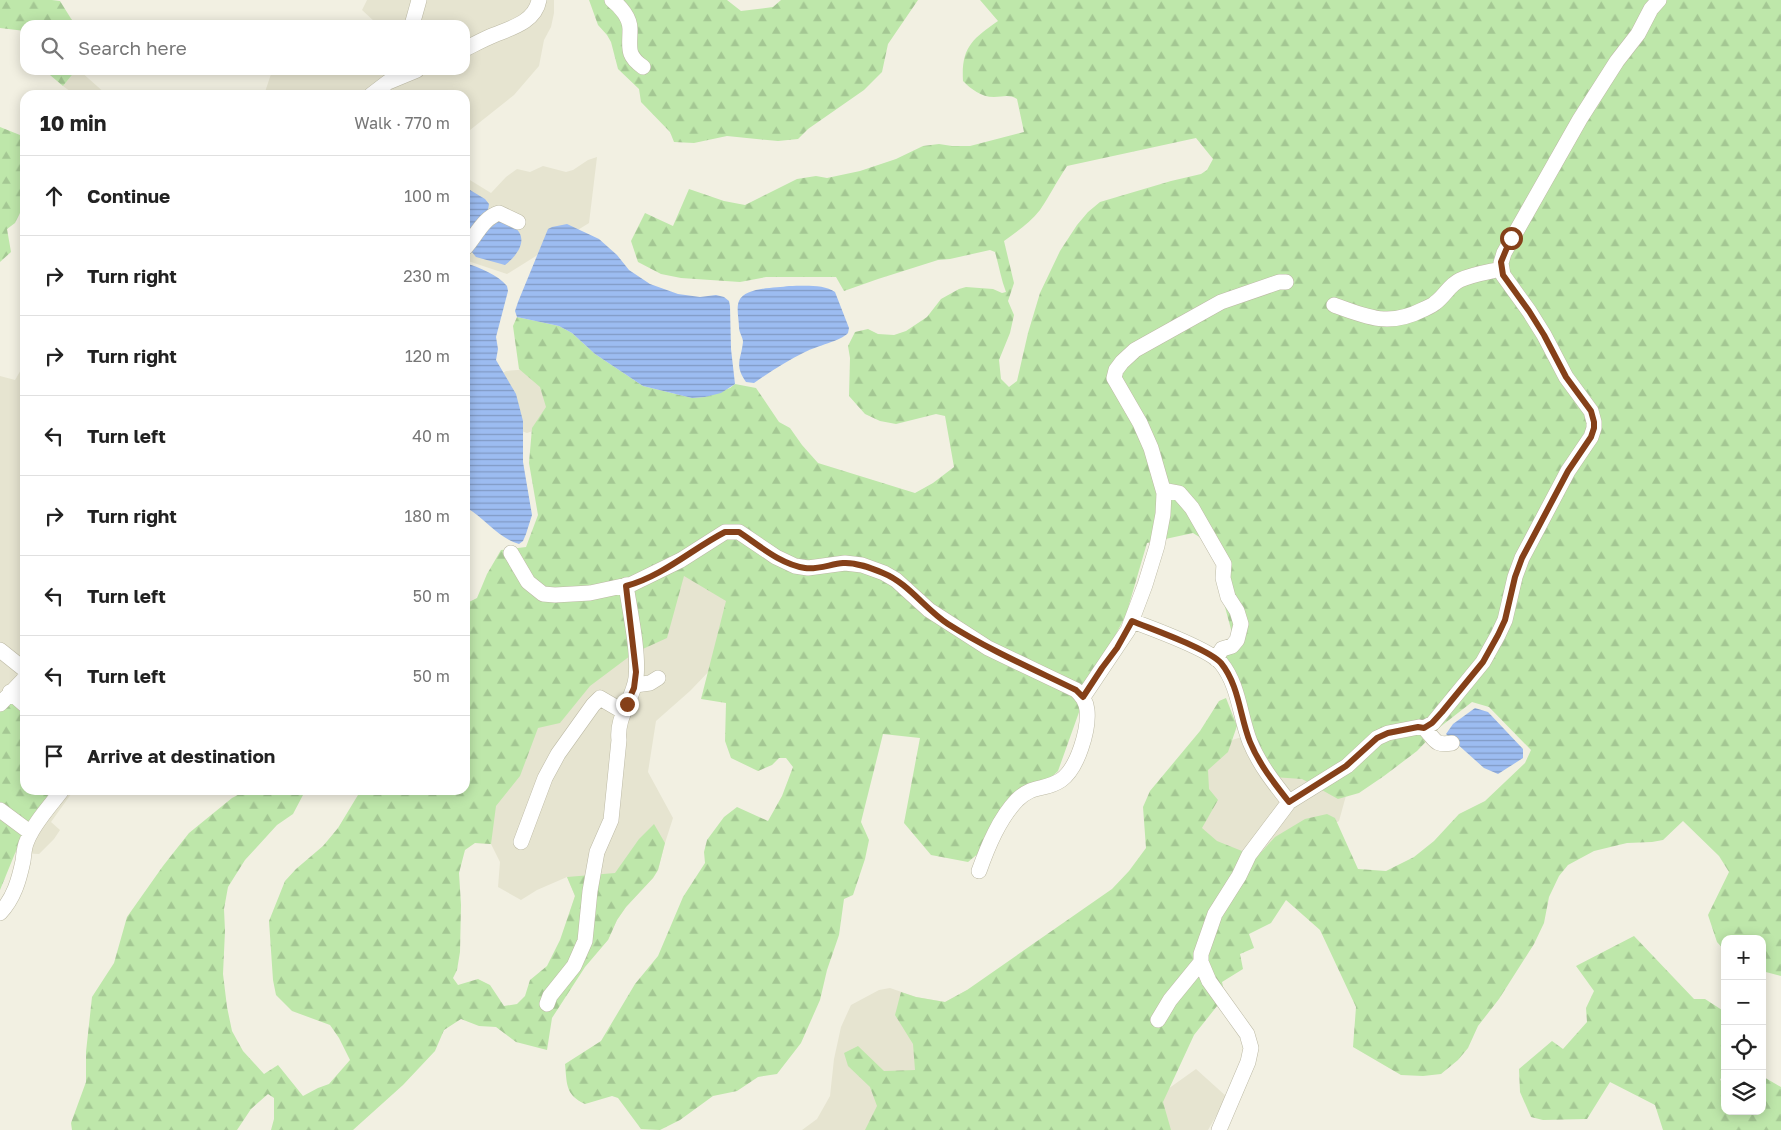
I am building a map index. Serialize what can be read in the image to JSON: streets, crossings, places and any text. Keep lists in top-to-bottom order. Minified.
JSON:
{"page":{"search":"Search here","heading":["10 min","Walk · 770 m"],"list":[["Continue","100 m"],["Turn right","230 m"],["Turn right","120 m"],["Turn left","40 m"],["Turn right","180 m"],["Turn left","50 m"],["Turn left","50 m"],"Arrive at destination"],"map_buttons":["+","−"]}}
